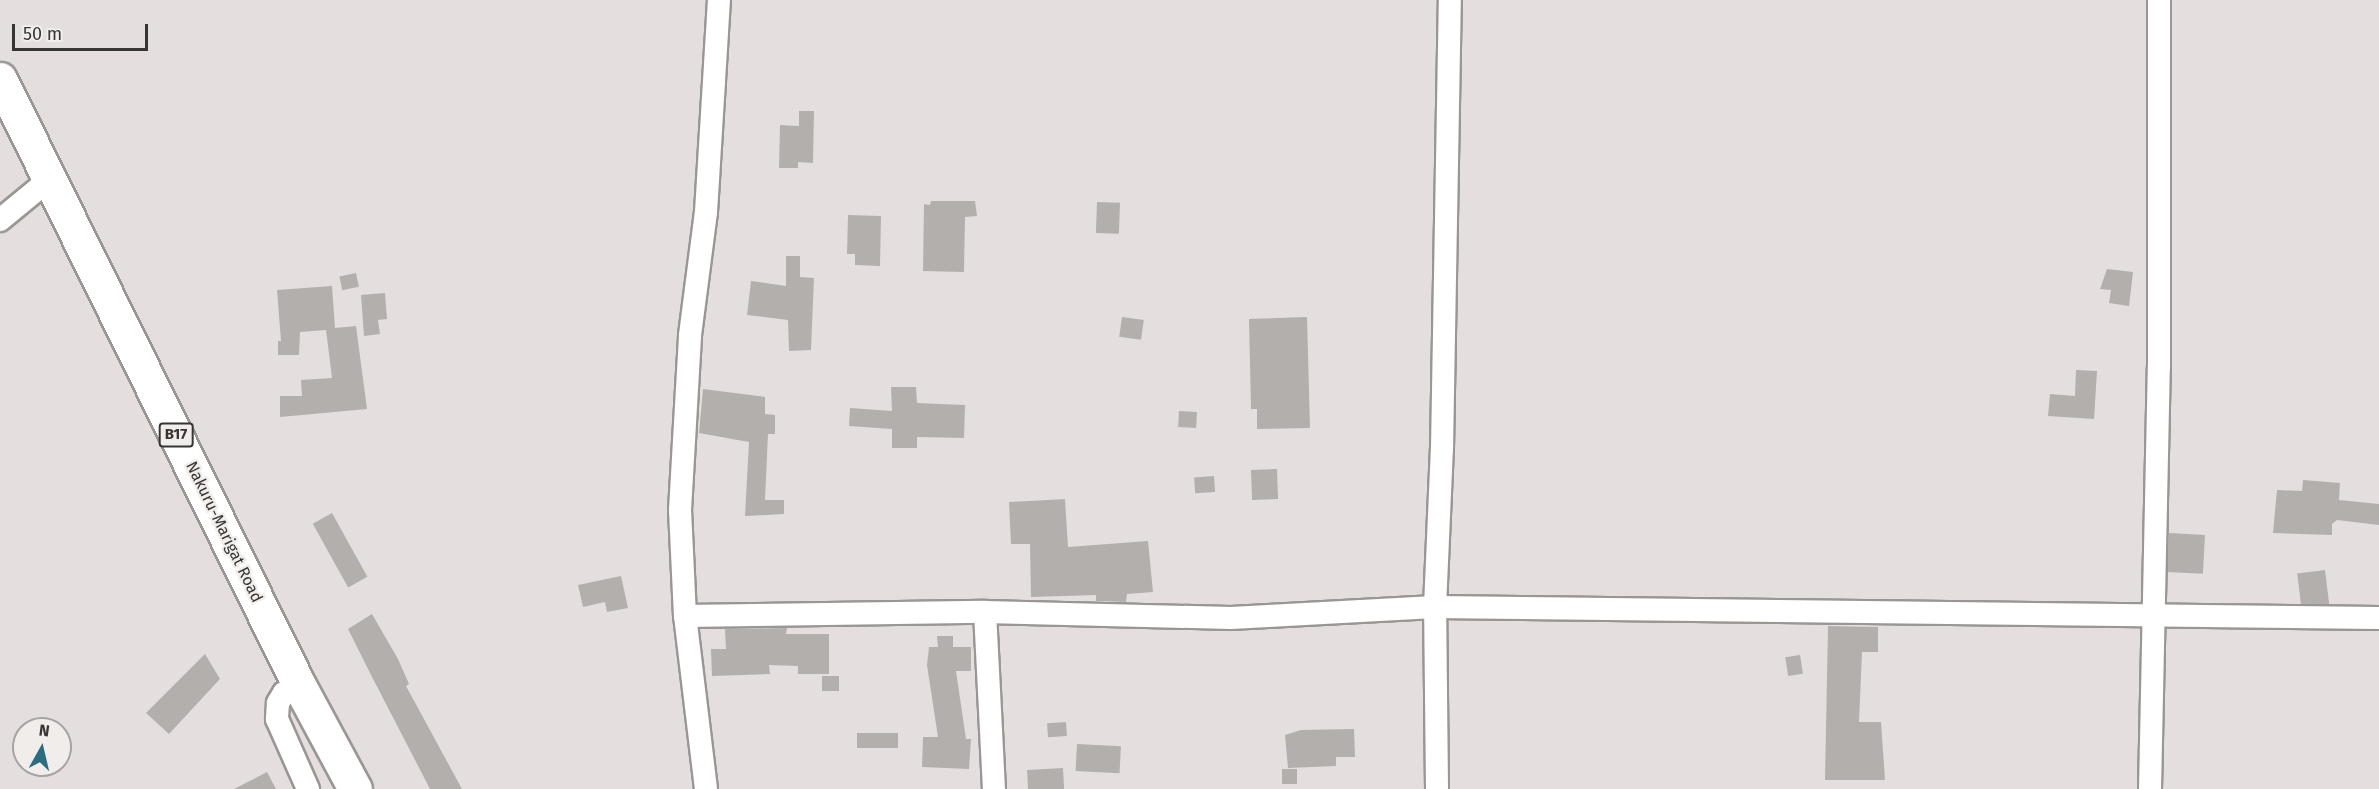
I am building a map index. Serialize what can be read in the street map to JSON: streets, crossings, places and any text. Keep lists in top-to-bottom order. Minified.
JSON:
{"streets":{"main road":["B17","Nakuru-Marigat Road"]},"scale_bar":"50 m","north":"top"}
